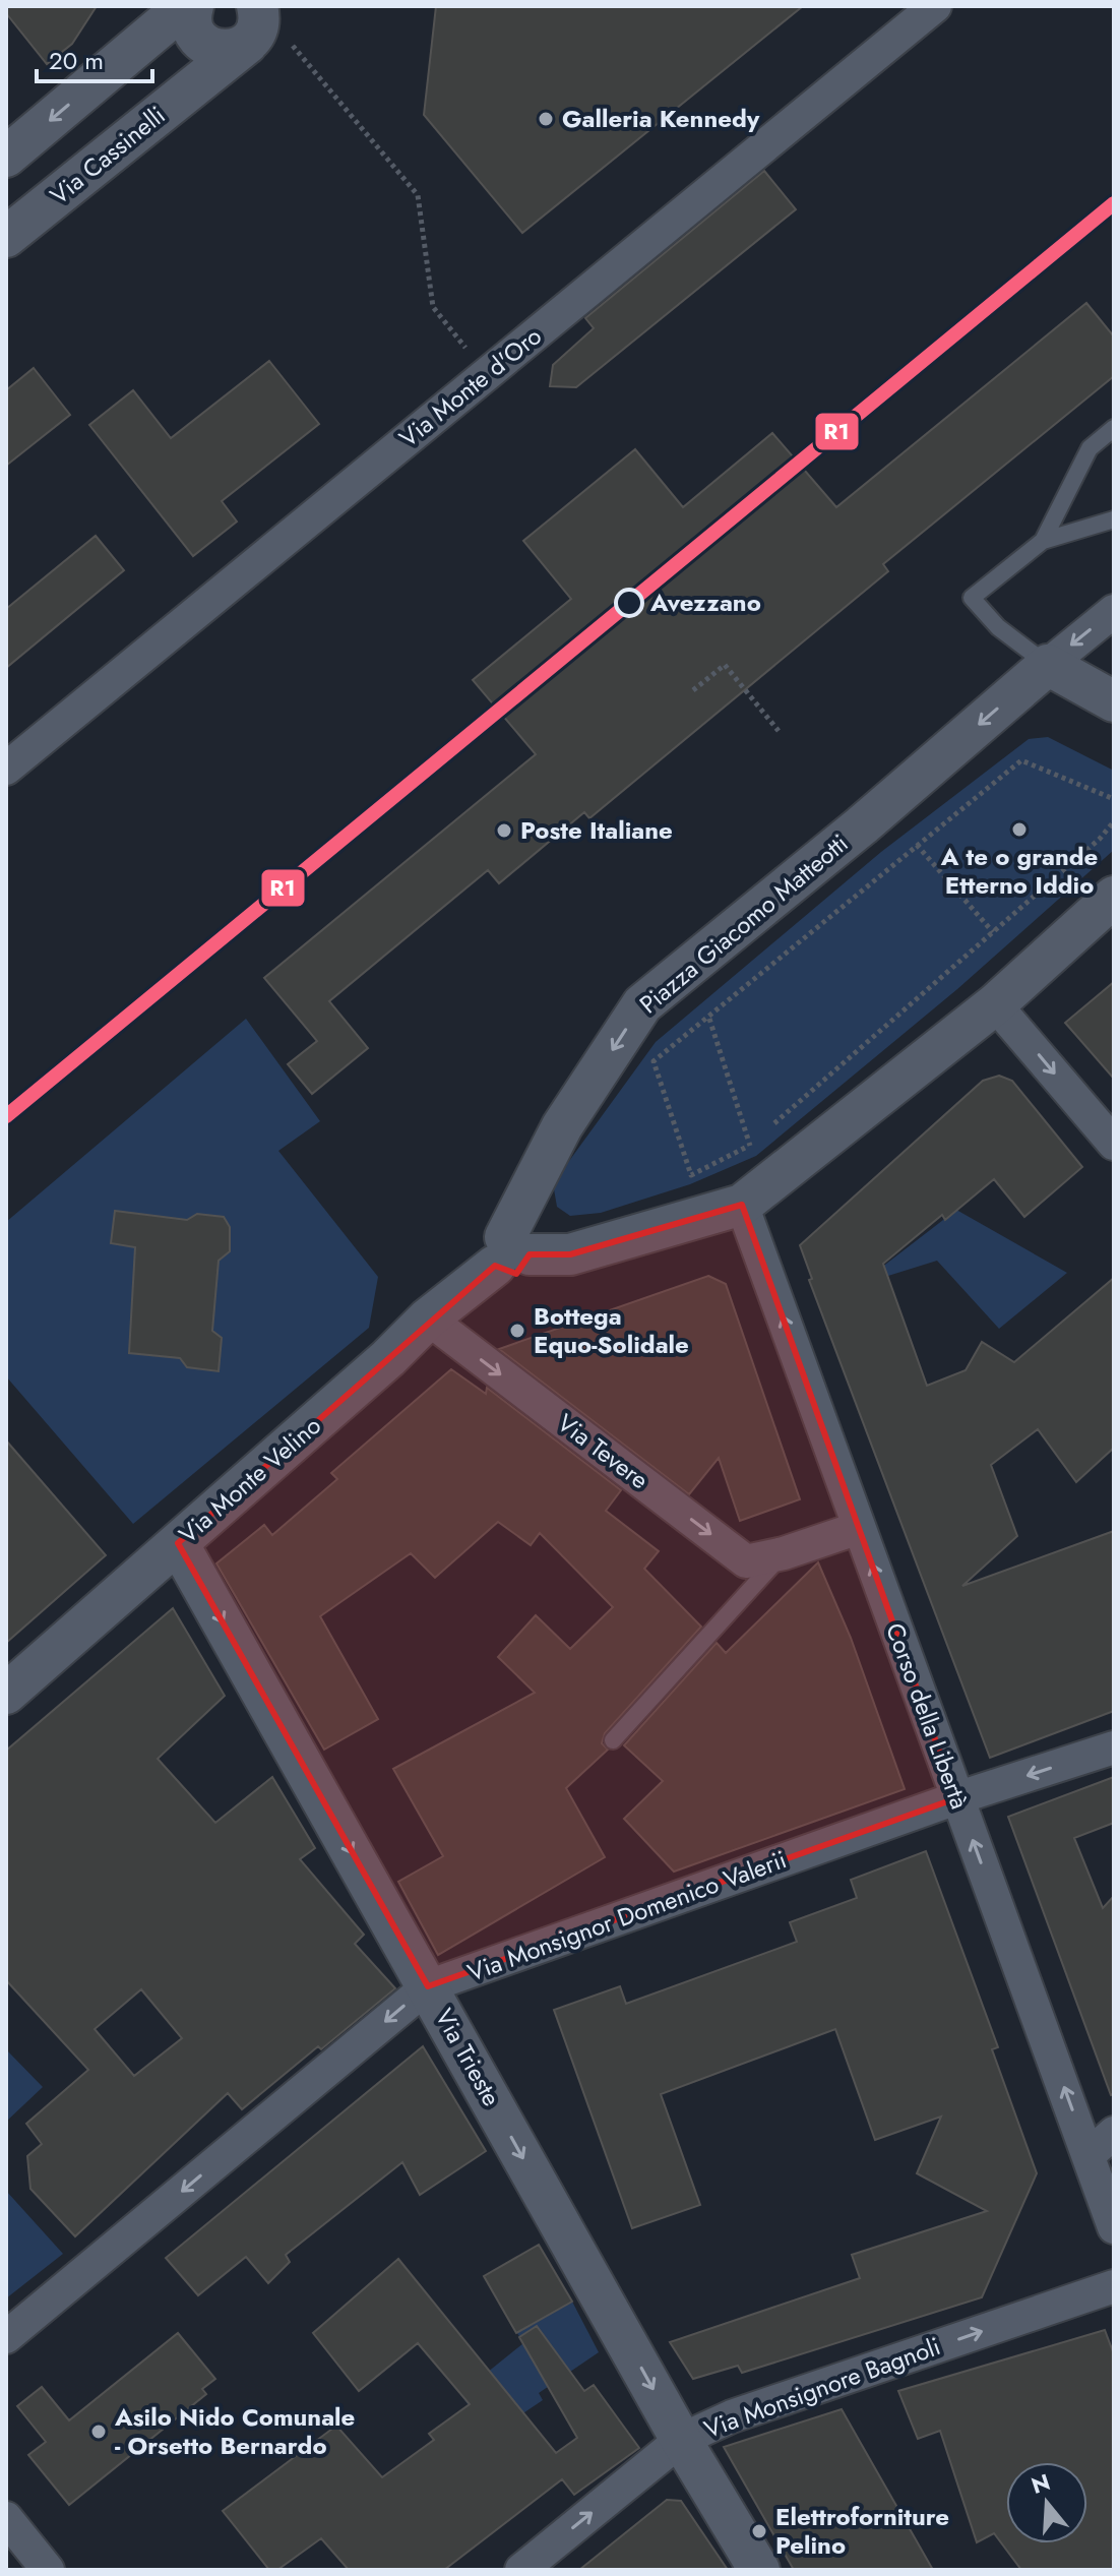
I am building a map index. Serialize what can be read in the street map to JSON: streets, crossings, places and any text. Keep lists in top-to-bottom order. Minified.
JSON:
{"streets":{"street":["Via Cassinelli","Via Monte d'Oro","Piazza Giacomo Matteotti","Via Tevere","Via Monte Velino","Corso della Libertà","Via Monsignor Domenico Valerii","Via Trieste","Via Monsignore Bagnoli"]},"crossings":[["Piazza Giacomo Matteotti","Via Monte Velino"],["Via Tevere","Via Monte Velino"],["Via Tevere","Corso della Libertà"],["Via Monte Velino","Via Trieste"],["Corso della Libertà","Via Monsignor Domenico Valerii"],["Via Monsignor Domenico Valerii","Via Trieste"],["Via Trieste","Via Monsignore Bagnoli"]],"one_way":["Via Tevere","Corso della Libertà","Via Monsignor Domenico Valerii","Via Trieste","Via Monsignore Bagnoli"],"places":["Galleria Kennedy","Avezzano","A te o grande Etterno Iddio","Poste Italiane","Bottega Equo-Solidale","Asilo Nido Comunale - Orsetto Bernardo","Elettroforniture Pelino"],"lines":["transit line R1"],"scale_bar":"20 m","north":"top"}
